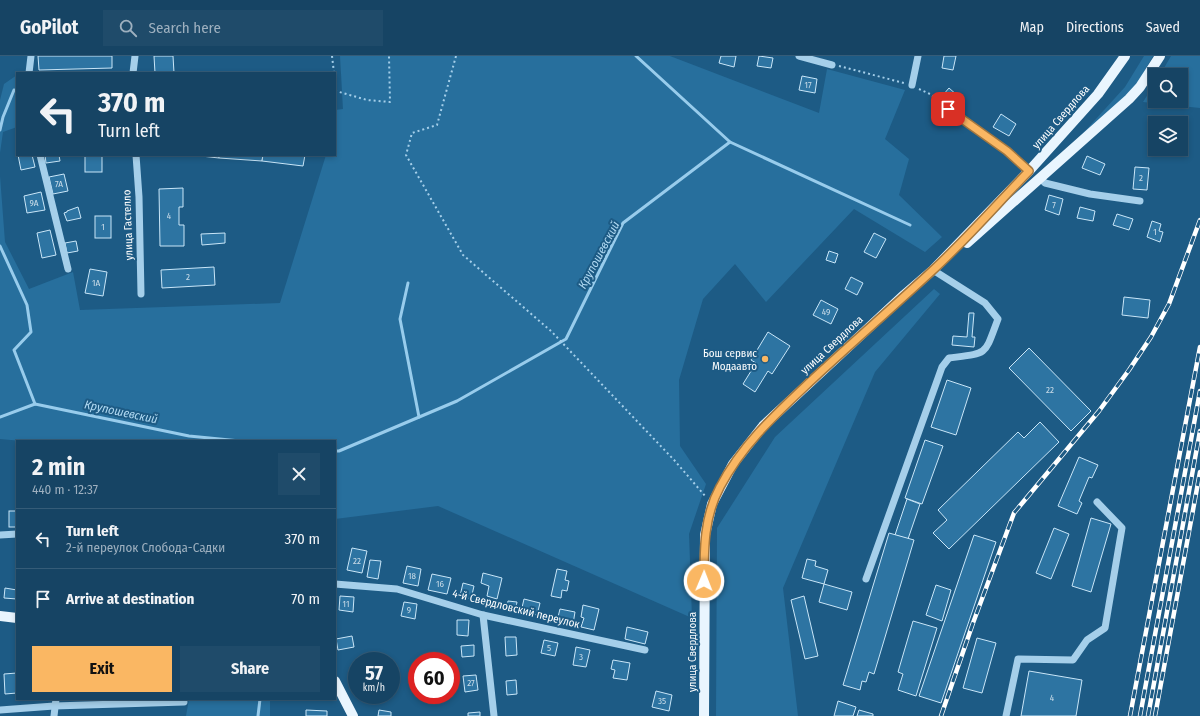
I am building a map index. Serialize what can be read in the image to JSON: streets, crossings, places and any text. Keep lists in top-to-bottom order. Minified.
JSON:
{"streets":{"main road":["улица Свердлова"],"street":["улица Гастелло","4-й Свердловский переулок"]},"water":["Крупошевский"],"places":["Бош сервис Модаавто"],"house_numbers":["17","2","7А","9А","7","4","1","1","2","1А","49","22","22","18","16","11","9","5","3","27","4","35"],"page":{"header":"GoPilot","search":"Search here","nav":["Map","Directions","Saved"],"turn":["370 m","Turn left"],"heading":["2 min","440 m · 12:37"],"list":[{"name":"Turn left","note":"2-й переулок Слобода-Садки","value":"370 m"},{"name":"Arrive at destination","value":"70 m"}],"buttons":["Exit","Share"],"speed":"57 km/h","limit":"60"}}
